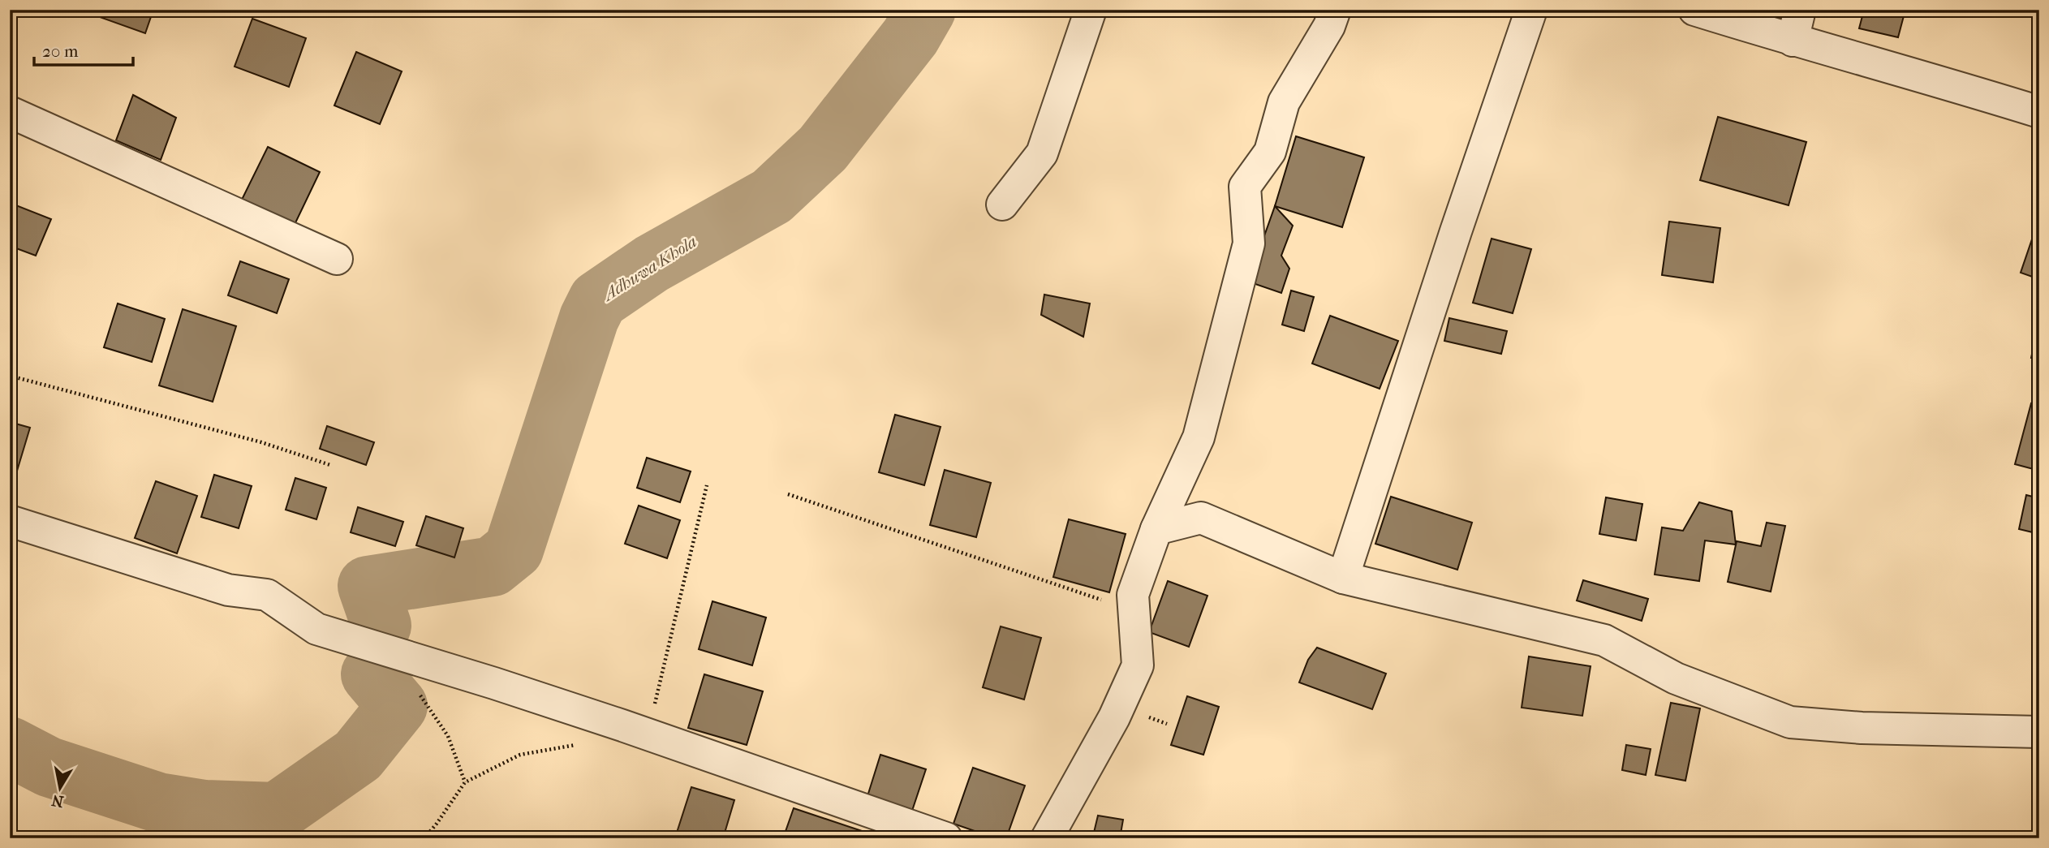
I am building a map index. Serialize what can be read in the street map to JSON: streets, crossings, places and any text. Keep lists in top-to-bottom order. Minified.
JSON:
{"water":["Adhuwa Khola"],"scale_bar":"20 m","north":"bottom"}
